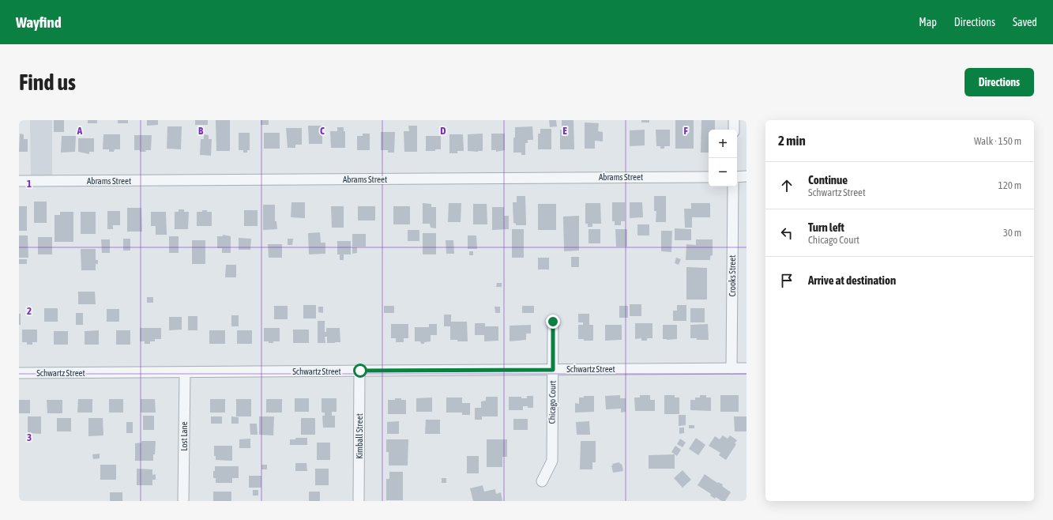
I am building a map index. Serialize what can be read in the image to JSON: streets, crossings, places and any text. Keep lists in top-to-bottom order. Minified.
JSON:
{"streets":{"street":["Abrams Street","Crooks Street","Schwartz Street","Chicago Court","Lost Lane","Kimball Street"]},"crossings":[["Crooks Street","Schwartz Street"],["Schwartz Street","Chicago Court"],["Schwartz Street","Lost Lane"],["Schwartz Street","Kimball Street"]],"page":{"header":"Wayfind","nav":["Map","Directions","Saved"],"buttons":"Directions","title":"Find us","heading":["2 min","Walk · 150 m"],"map_buttons":["+","−"],"list":[["Continue","Schwartz Street","120 m"],["Turn left","Chicago Court","30 m"],"Arrive at destination"]},"grid":{"columns":["A","B","C","D","E","F"],"rows":["1","2","3"]}}
